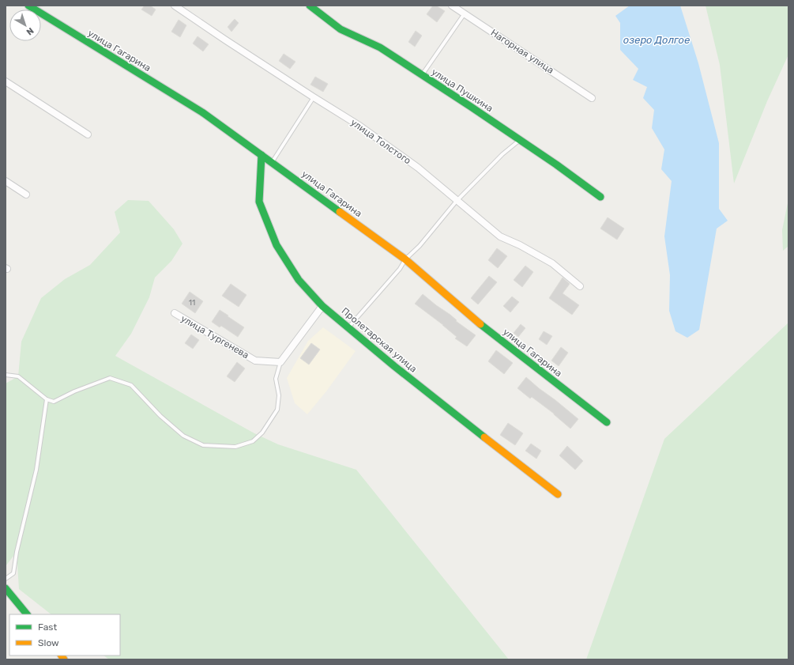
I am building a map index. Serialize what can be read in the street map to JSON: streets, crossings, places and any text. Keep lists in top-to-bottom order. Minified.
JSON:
{"streets":{"street":["улица Гагарина","Нагорная улица","улица Пушкина","улица Толстого","улица Тургенева","Пролетарская улица"]},"crossings":[["улица Гагарина","Пролетарская улица"]],"water":["озеро Долгое"],"house_numbers":["11"],"legend":["Fast","Slow"],"north":"bottom right"}
